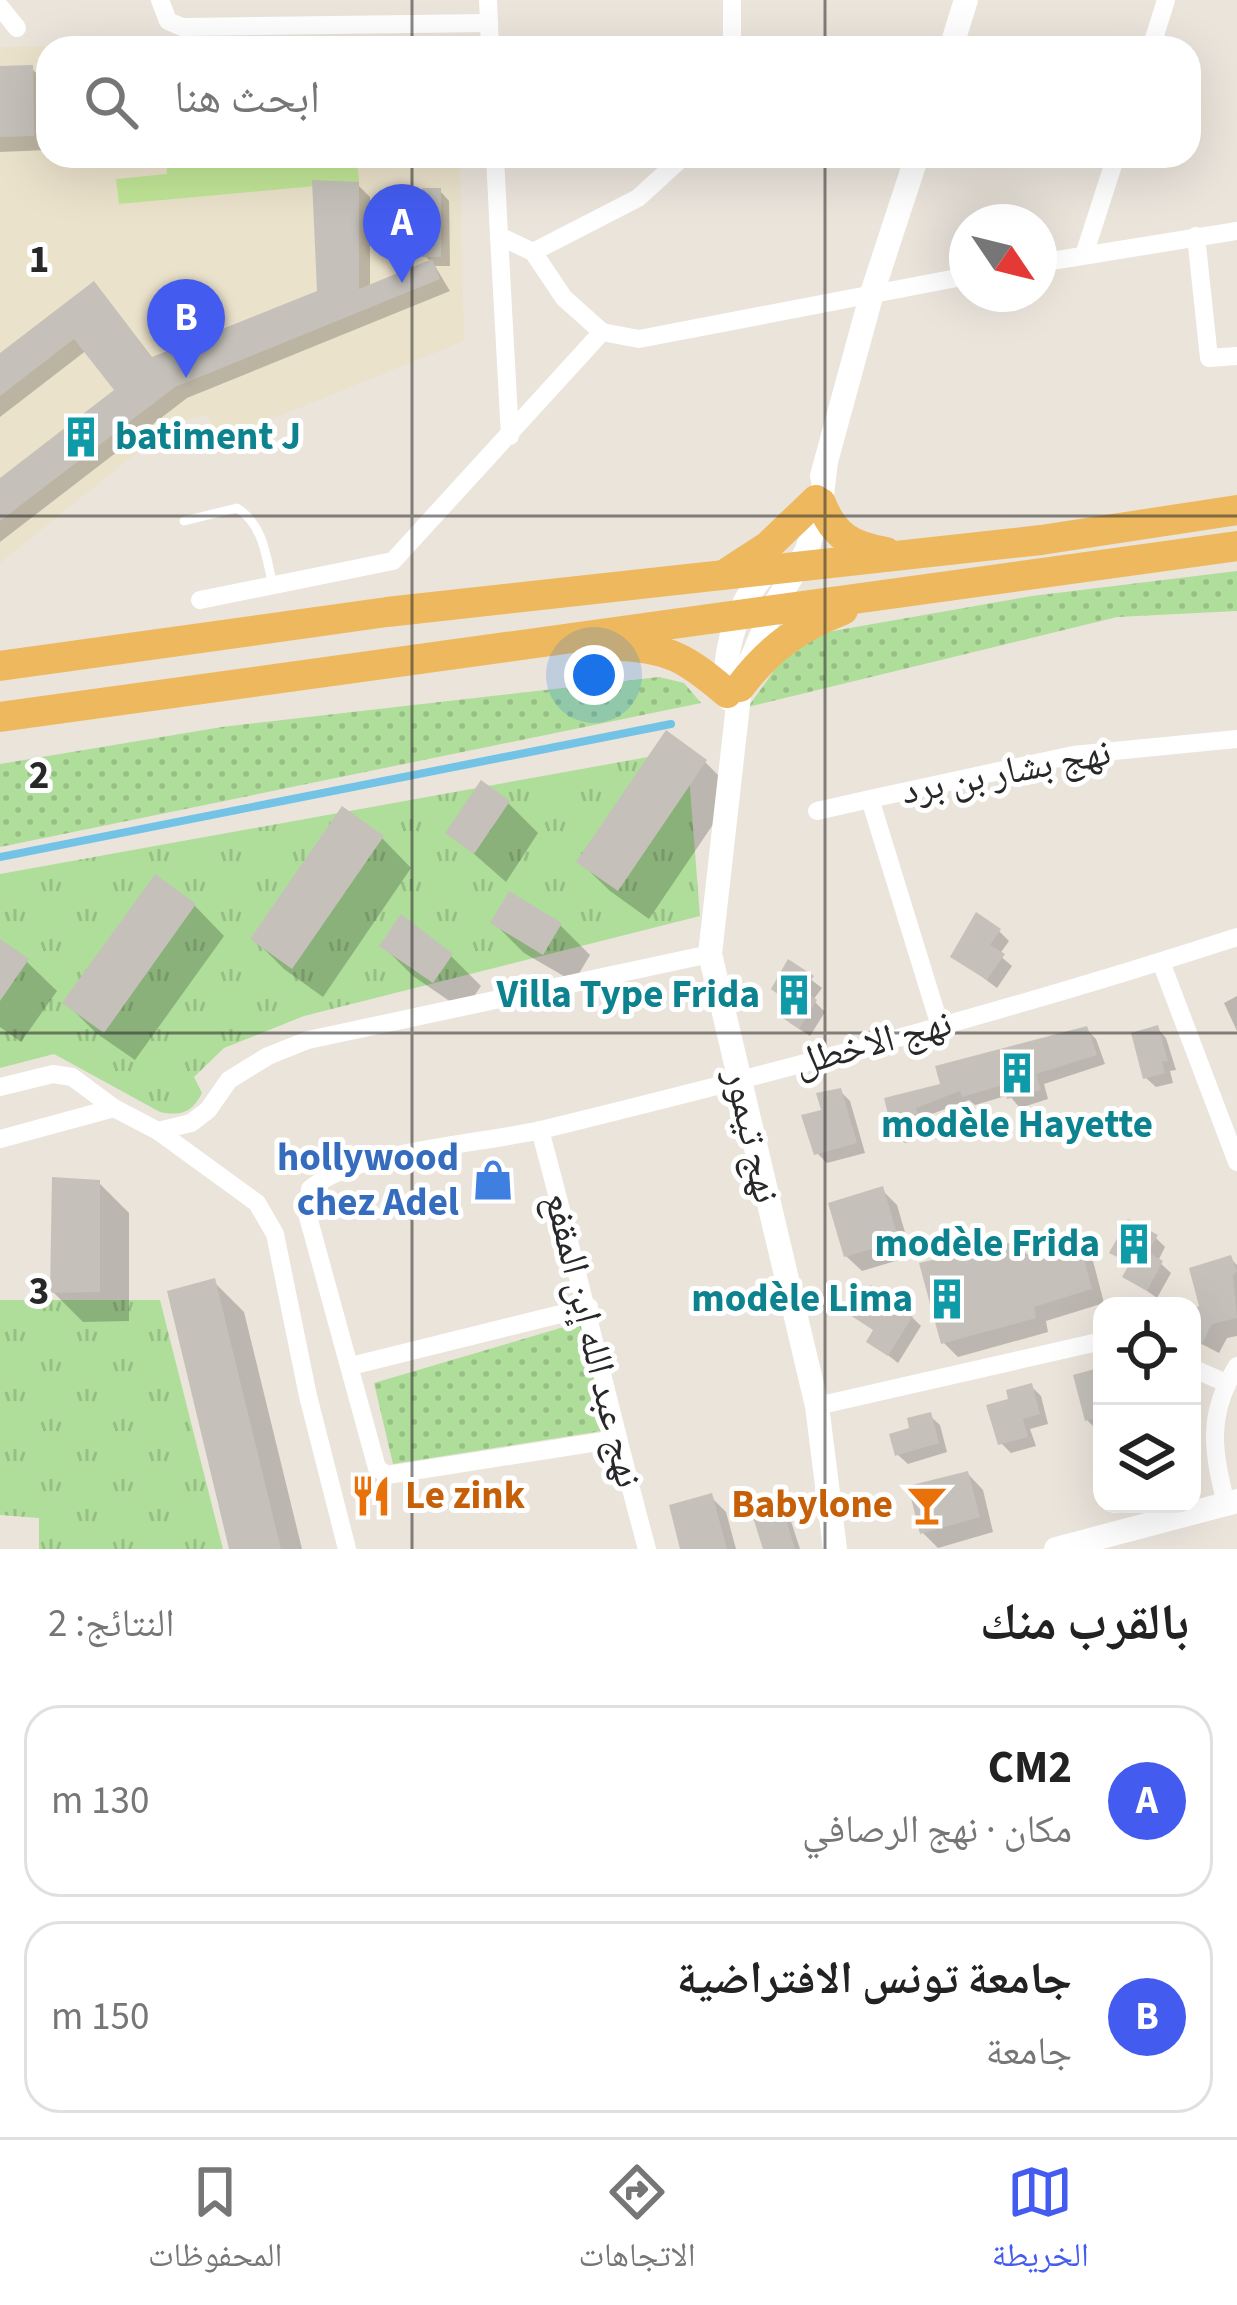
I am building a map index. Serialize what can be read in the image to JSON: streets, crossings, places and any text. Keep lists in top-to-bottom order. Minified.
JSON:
{"streets":{"street":["نهج بشار بن برد","نهج الاخطل","نهج تيمور","نهج عبد الله إبن المقفع"]},"crossings":[["نهج بشار بن برد","نهج الاخطل"],["نهج الاخطل","نهج تيمور"],["نهج الاخطل","نهج عبد الله إبن المقفع"]],"places":{"building":["batiment J","Villa Type Frida","modèle Hayette","modèle Frida","modèle Lima"],"shop":["hollywood chez Adel"],"restaurant":["Le zink"],"bar":["Babylone"]},"north":"bottom right","page":{"search":"ابحث هنا","pins":["A","B"],"heading":["بالقرب منك","النتائج: 2"],"list":[{"mark":"A","name":"CM2","note":"مكان · نهج الرصافي","value":"130 m"},{"mark":"B","name":"جامعة تونس الافتراضية","note":"جامعة","value":"150 m"}],"nav":["الخريطة","الاتجاهات","المحفوظات"]},"grid":{"rows":["1","2","3"]}}
